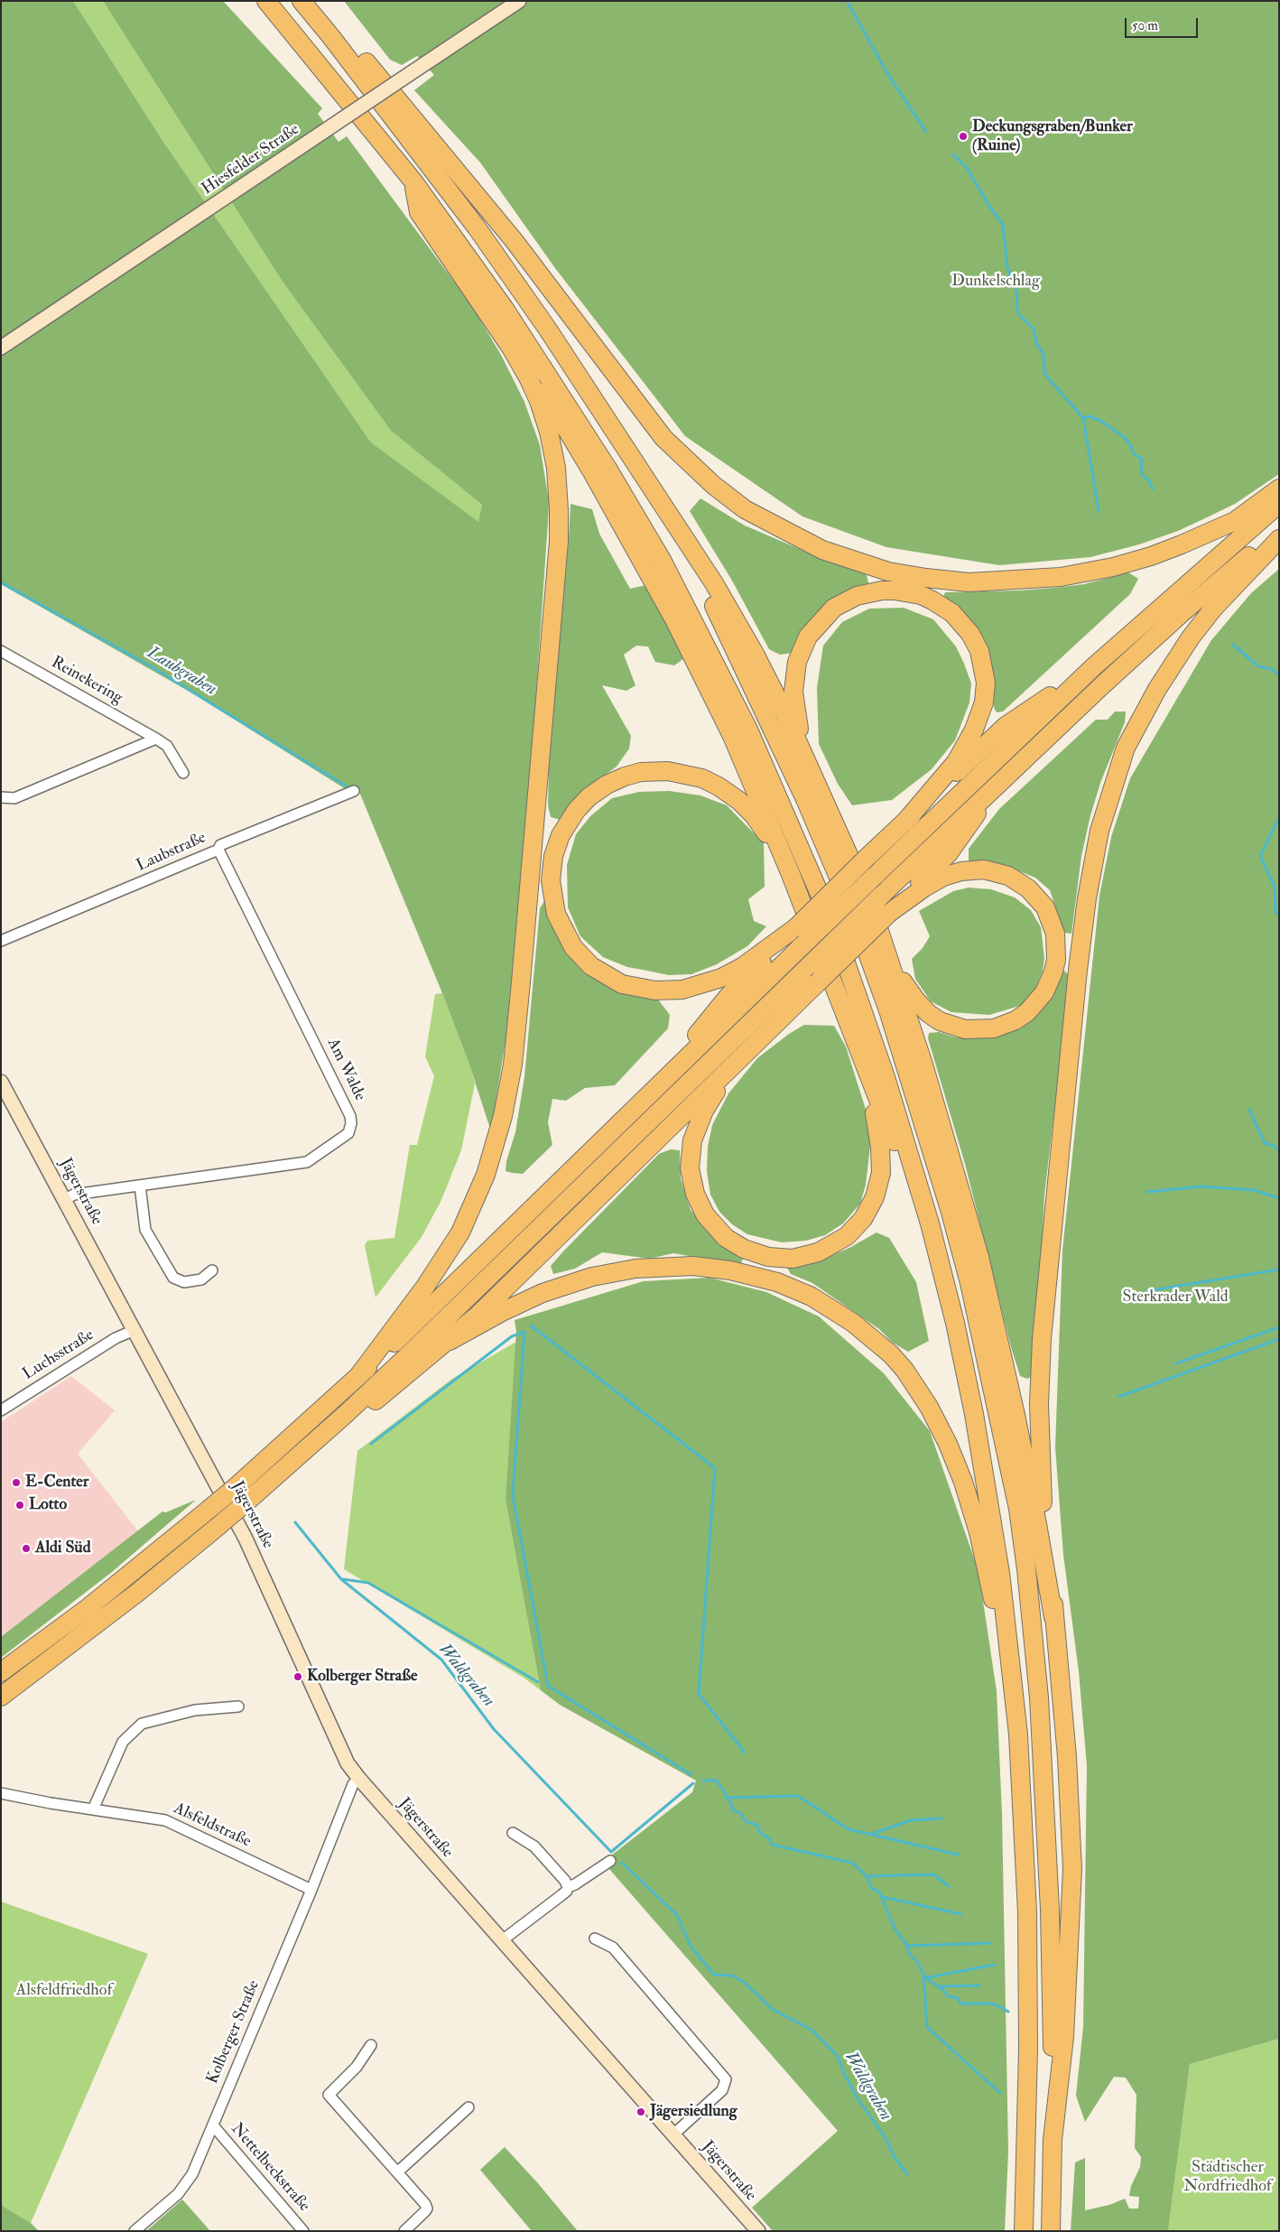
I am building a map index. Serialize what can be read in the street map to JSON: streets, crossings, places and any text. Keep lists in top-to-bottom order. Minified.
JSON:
{"streets":{"street":["Hiesfelder Straße","Reinekering","Laubstraße","Am Walde","Jägerstraße","Luchsstraße","Alsfeldstraße","Kolberger Straße","Nettelbeckstraße"]},"crossings":[["Laubstraße","Am Walde"],["Am Walde","Jägerstraße"],["Jägerstraße","Luchsstraße"],["Jägerstraße","Kolberger Straße"],["Alsfeldstraße","Kolberger Straße"],["Kolberger Straße","Nettelbeckstraße"]],"water":["Laubgraben","Waldgraben"],"parks":["Dunkelschlag","Sterkrader Wald","Alsfeldfriedhof","Städtischer Nordfriedhof"],"places":["Deckungsgraben/Bunker (Ruine)","E-Center","Lotto","Aldi Süd","Kolberger Straße","Jägersiedlung"],"scale_bar":"50 m"}
